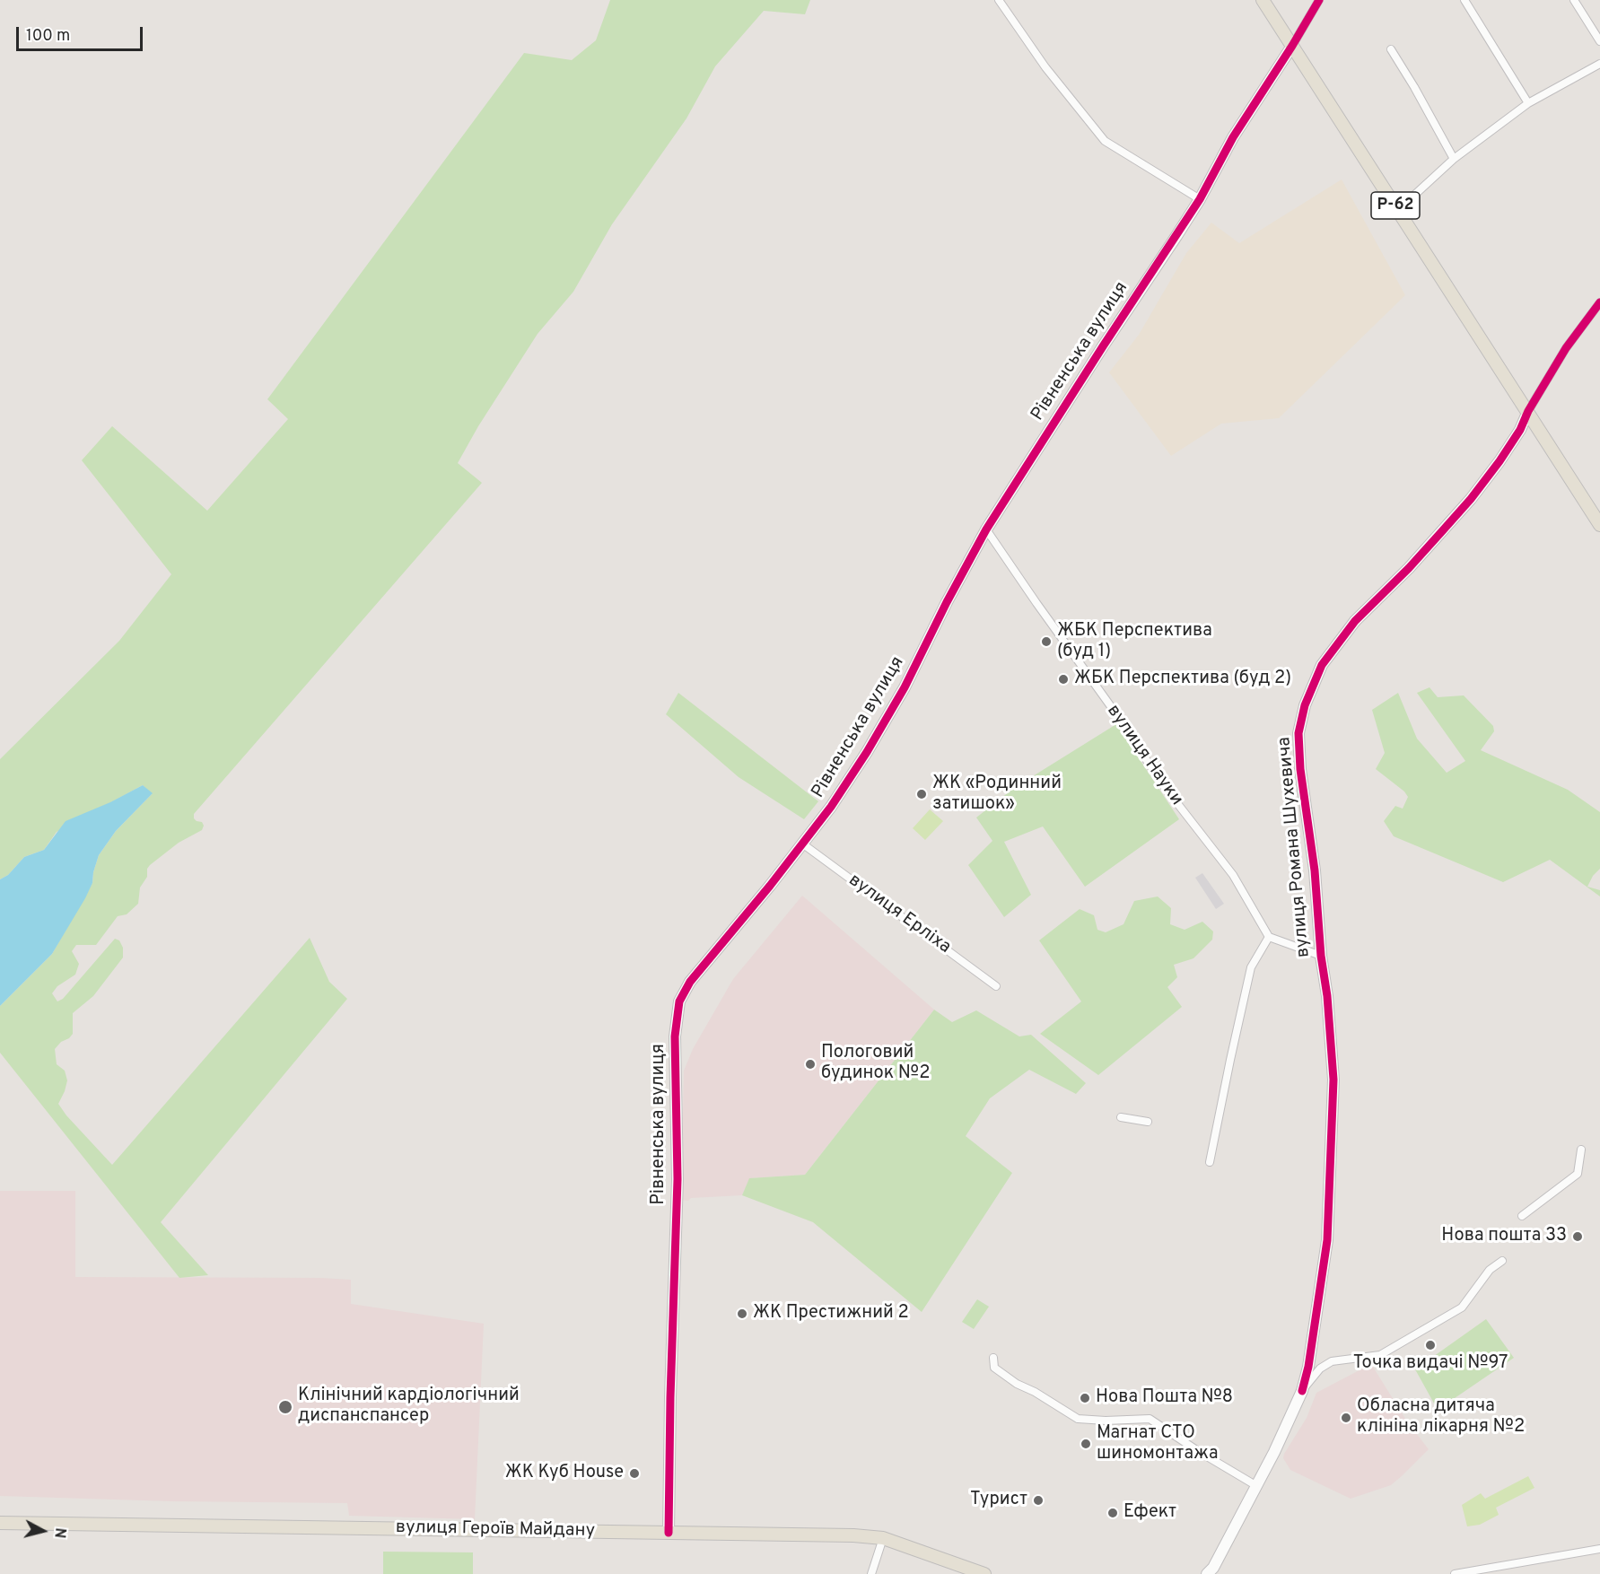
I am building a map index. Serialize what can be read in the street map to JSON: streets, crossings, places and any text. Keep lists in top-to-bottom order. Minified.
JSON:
{"streets":{"main road":["Р-62","вулиця Героїв Майдану"],"street":["Рівненська вулиця","вулиця Науки","вулиця Романа Шухевича","вулиця Ерліха"]},"crossings":[["Р-62","Рівненська вулиця"],["Р-62","вулиця Романа Шухевича"],["Рівненська вулиця","вулиця Науки"],["Рівненська вулиця","вулиця Ерліха"],["Рівненська вулиця","вулиця Героїв Майдану"]],"places":["ЖБК Перспектива (буд 1)","ЖБК Перспектива (буд 2)","ЖК «Родинний затишок»","Пологовий будинок №2","Нова пошта 33","ЖК Престижний 2","Точка видачі №97","Нова Пошта №8","Клінічний кардіологічний диспанспансер","Обласна дитяча клініна лікарня №2","Магнат СТО шиномонтажа","ЖК Куб House","Турист","Ефект"],"scale_bar":"100 m","north":"right"}
